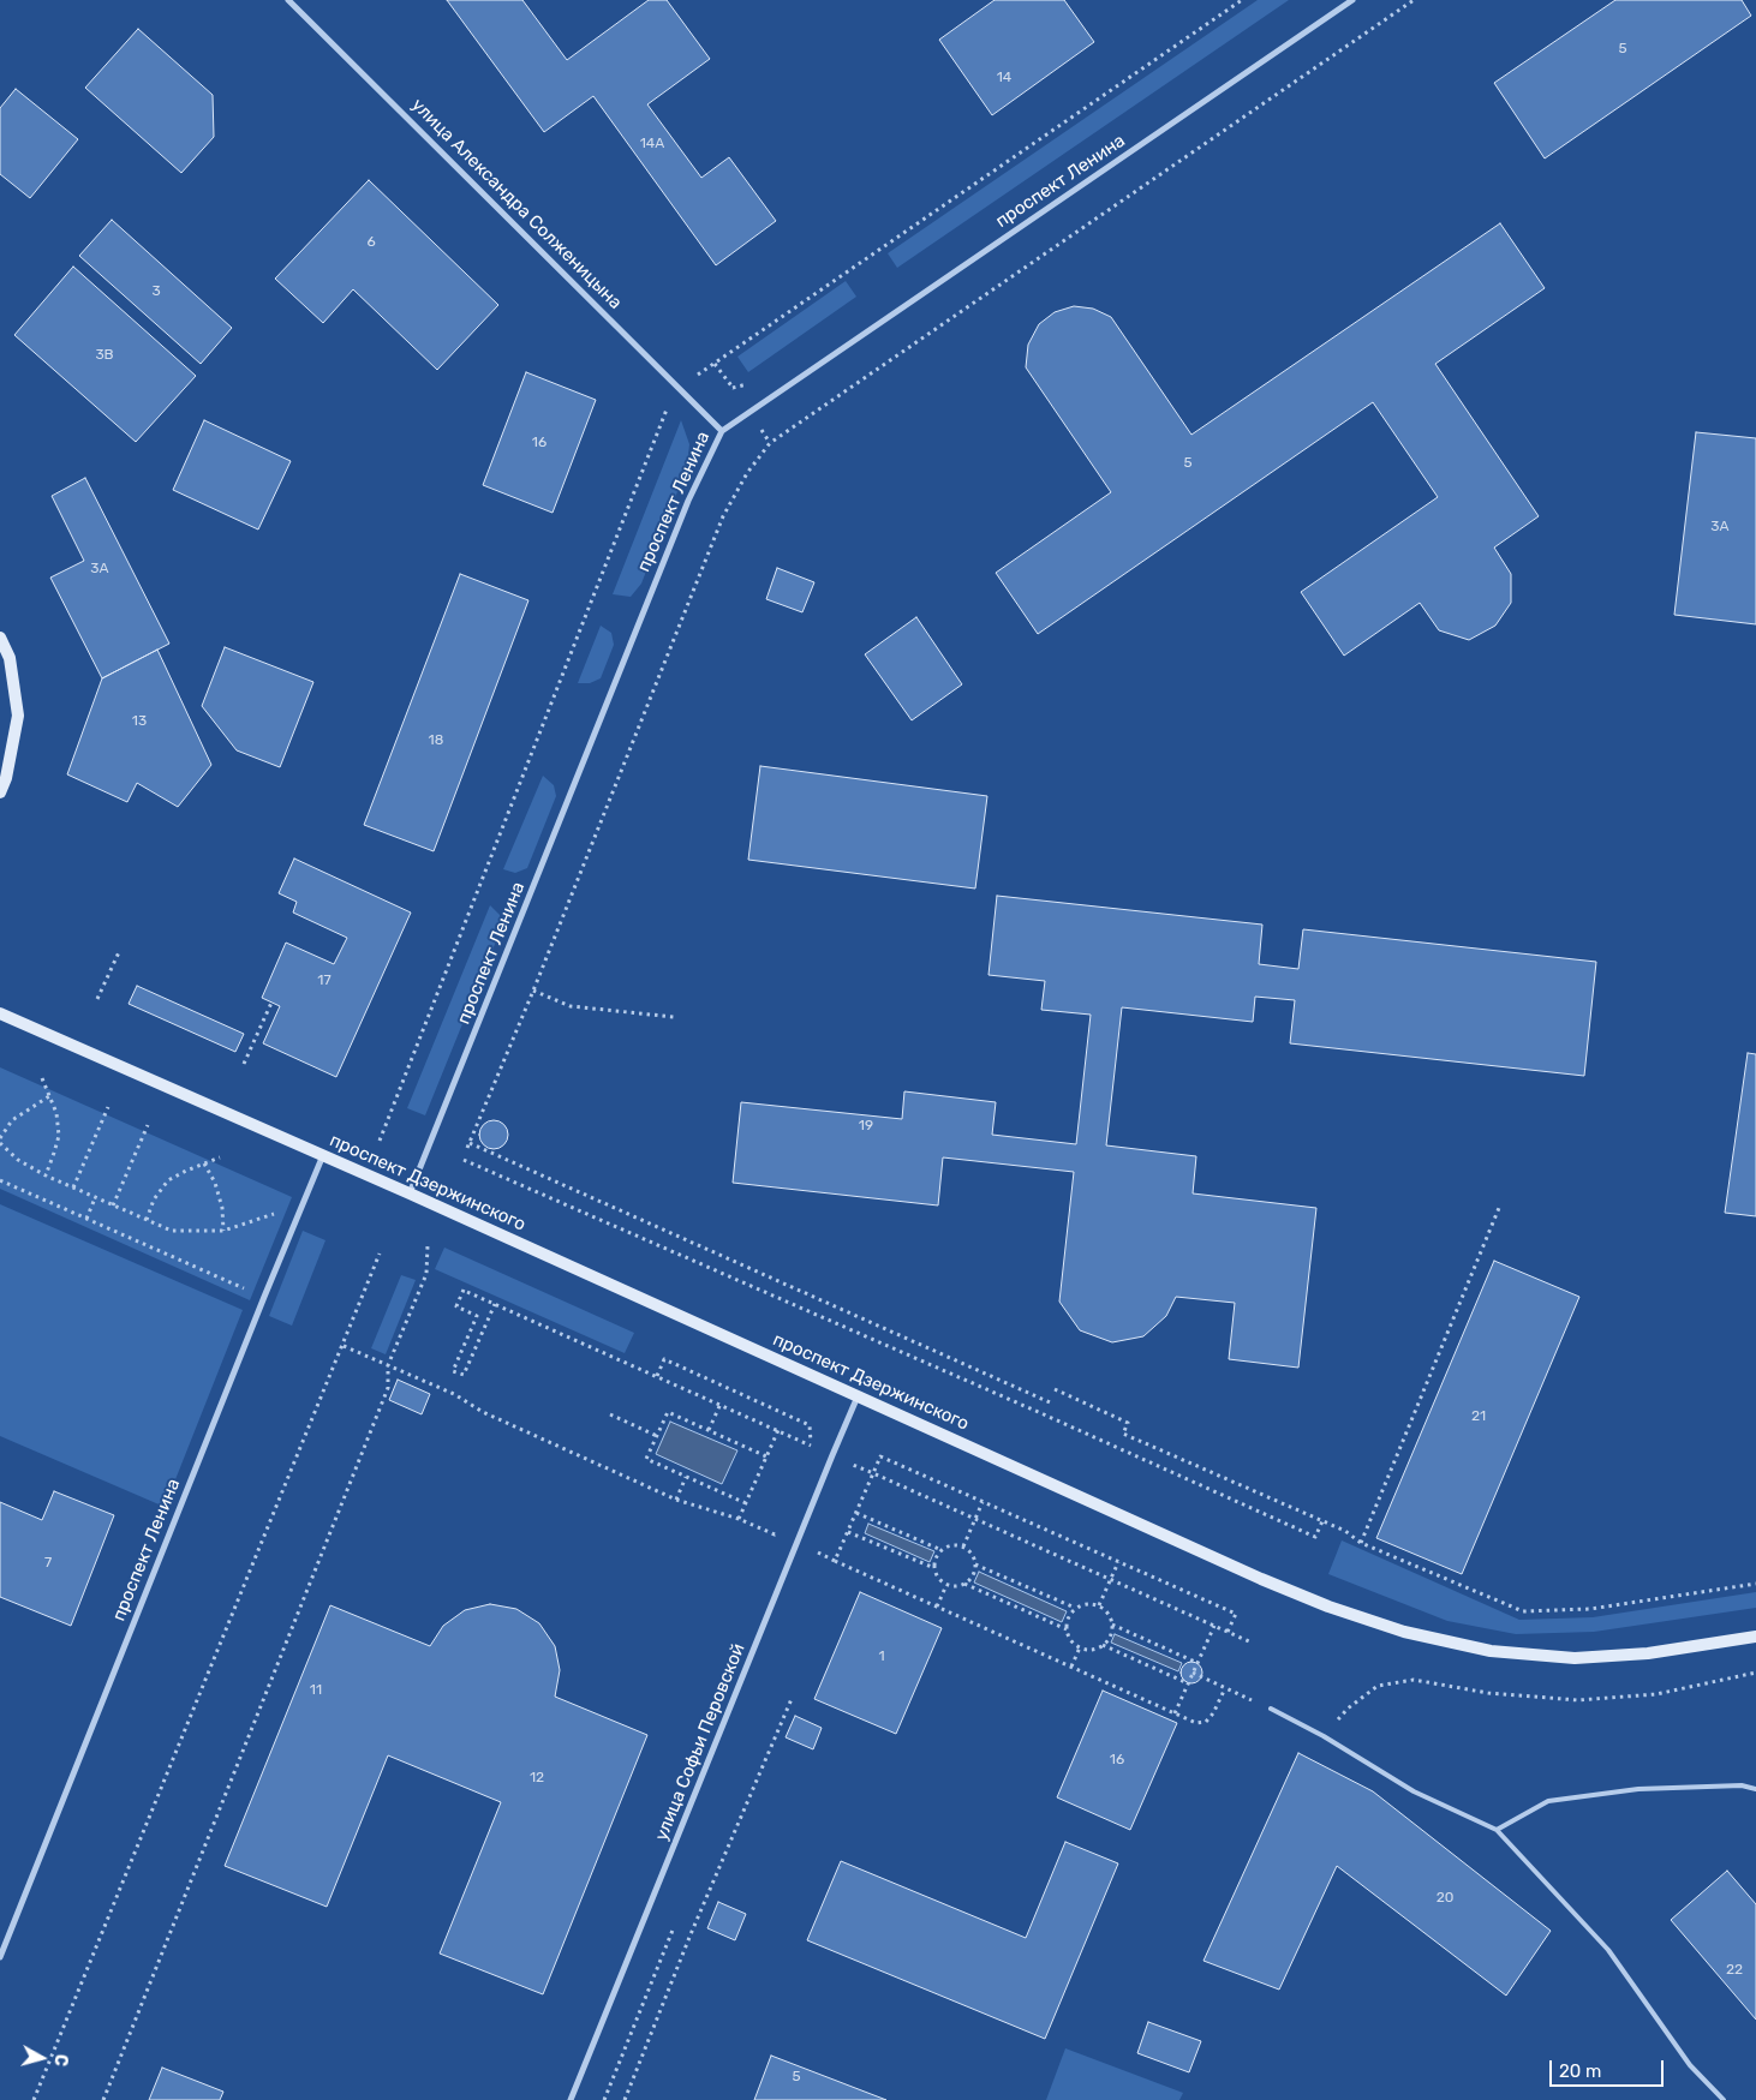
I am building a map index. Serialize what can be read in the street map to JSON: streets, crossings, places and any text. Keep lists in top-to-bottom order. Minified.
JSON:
{"streets":{"main road":["проспект Дзержинского"],"street":["проспект Ленина","улица Александра Солженицына","улица Софьи Перовской"]},"crossings":[["проспект Ленина","улица Александра Солженицына"],["проспект Ленина","проспект Дзержинского"],["проспект Дзержинского","улица Софьи Перовской"]],"house_numbers":["5","14","14А","6","3","3В","16","5","3А","3А","13","18","17","19","21","7","1","11","16","12","20","22","5"],"scale_bar":"20 m","north":"right"}
